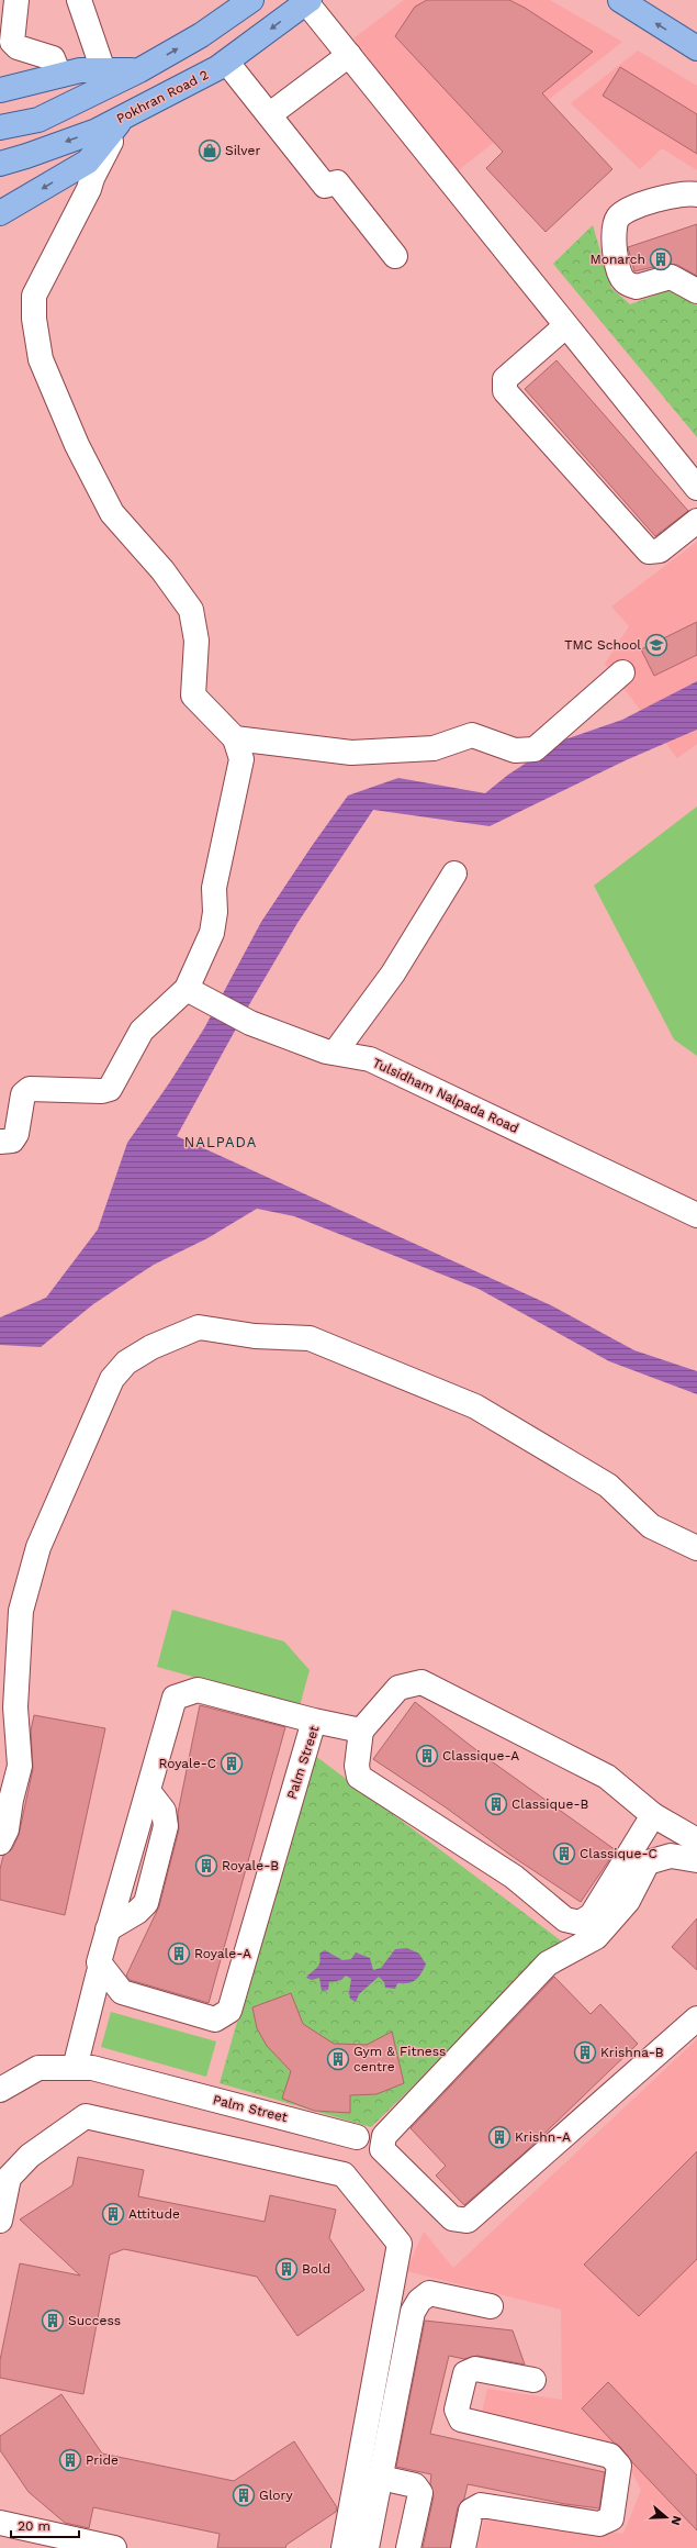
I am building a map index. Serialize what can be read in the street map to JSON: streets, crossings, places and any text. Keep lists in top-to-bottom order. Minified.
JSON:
{"streets":{"main road":["Pokhran Road 2"],"street":["Tulsidham Nalpada Road","Palm Street"]},"districts":["NALPADA"],"places":{"shop":["Silver"],"building":["Monarch","Classique-A","Royale-C","Classique-B","Classique-C","Royale-B","Royale-A","Krishna-B","Gym & Fitness centre","Krishn-A","Attitude","Bold","Success","Pride","Glory"],"school or university":["TMC School"]},"scale_bar":"20 m","north":"right"}
